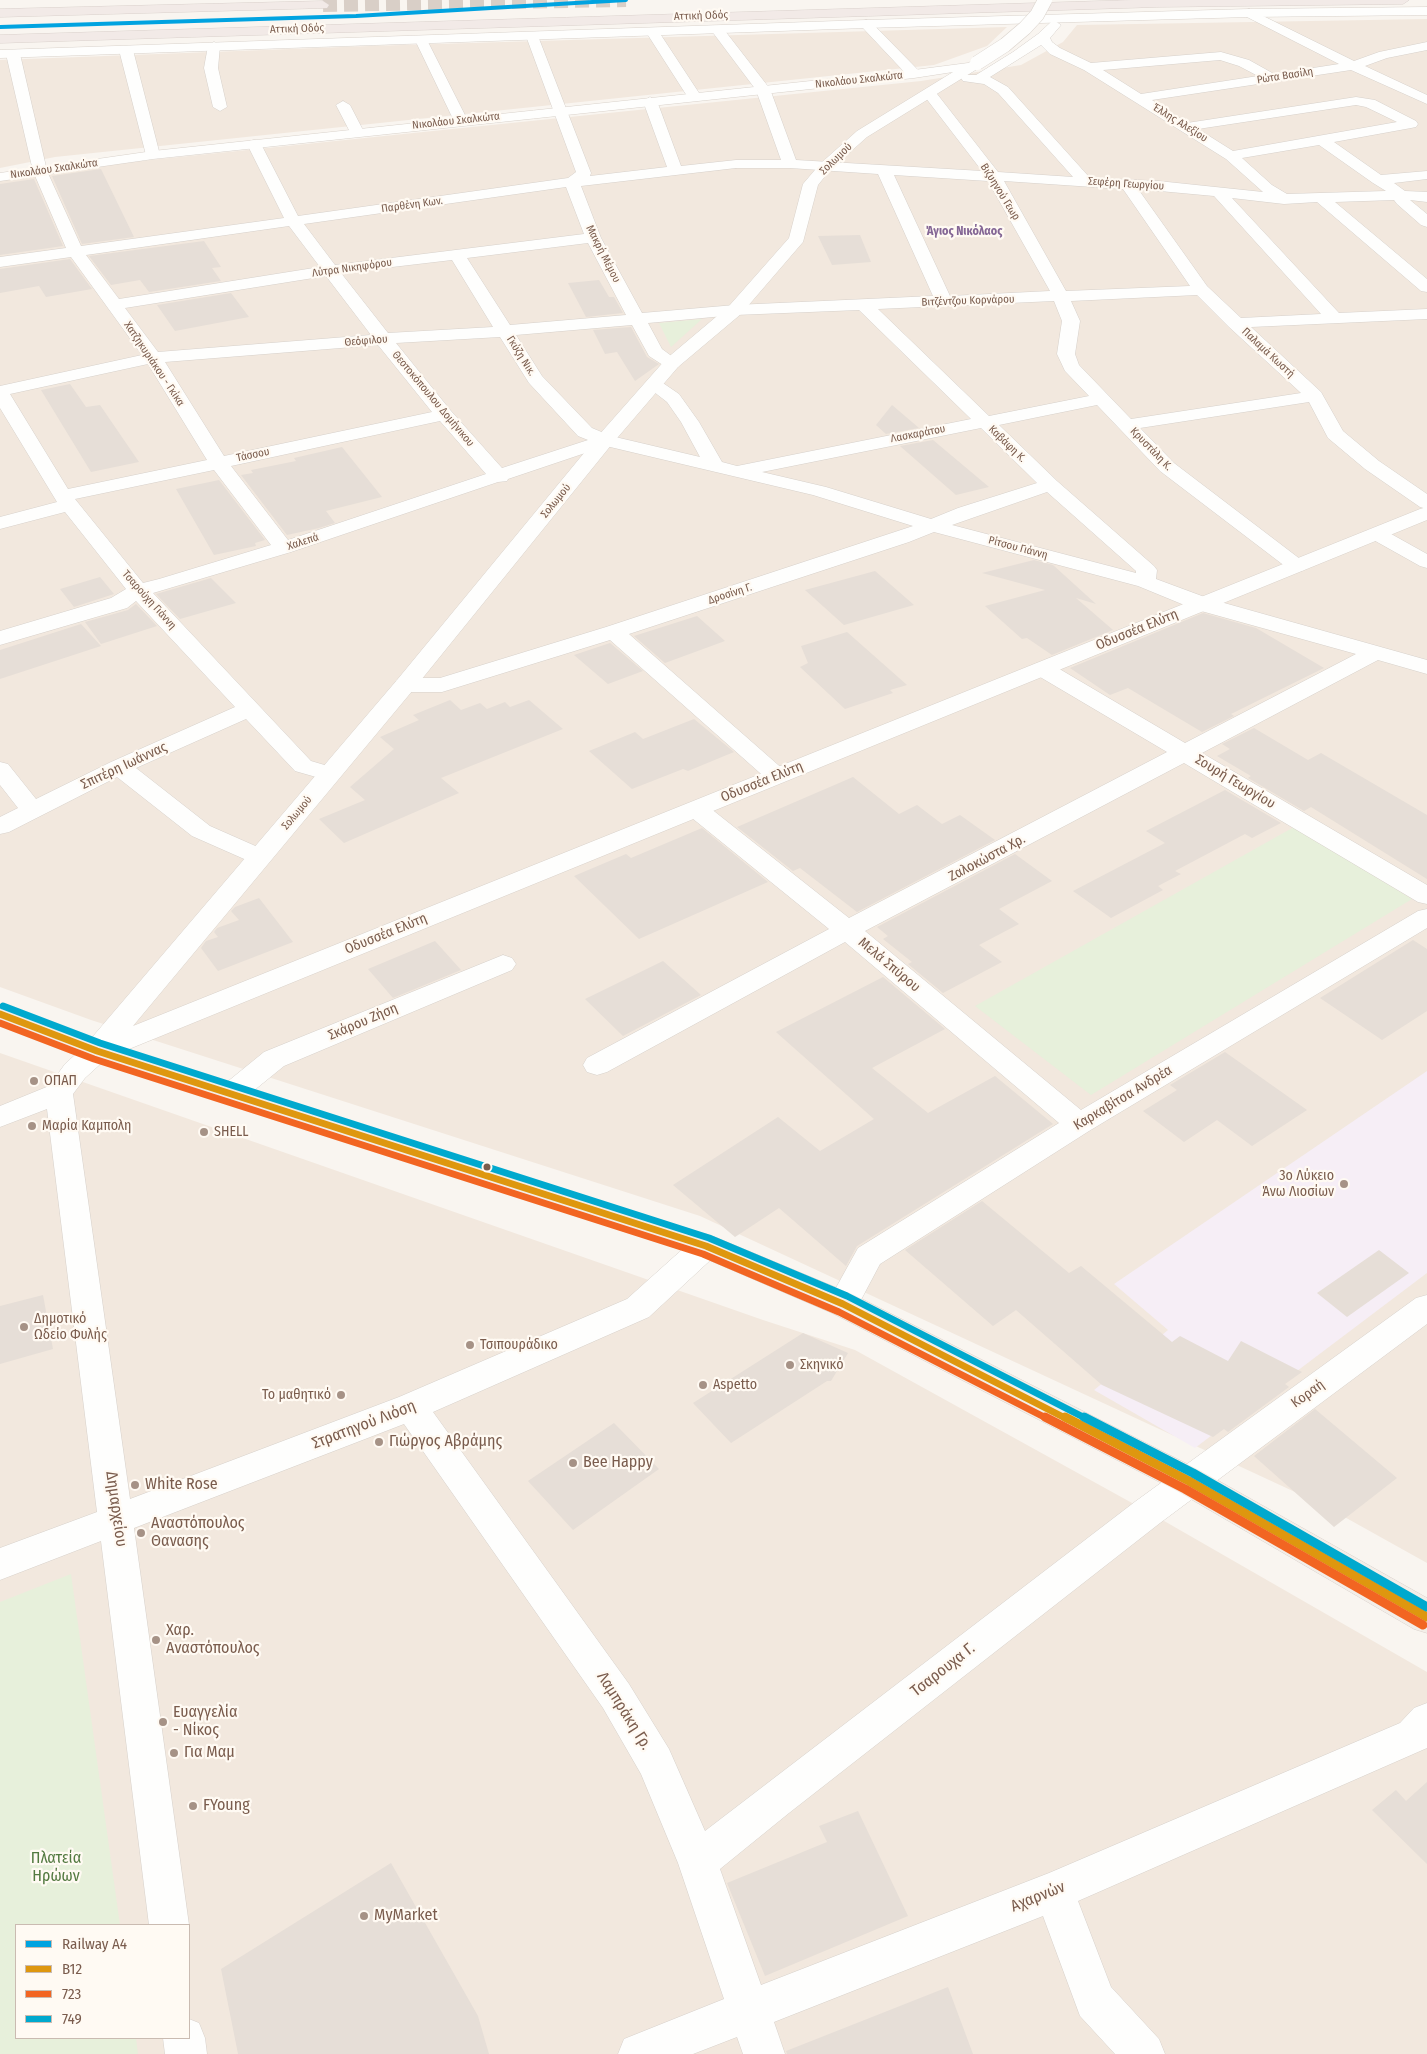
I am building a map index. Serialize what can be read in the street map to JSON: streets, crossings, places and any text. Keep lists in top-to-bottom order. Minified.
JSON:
{"streets":{"highway":["Αττική Οδός"],"street":["Ρώτα Βασίλη","Νικολάου Σκαλκώτα","Έλλης Αλεξίου","Σολωμού","Σεφέρη Γεωργίου","Βιζυηνού Γεωρ","Παρθένη Κων.","Μακρή Μέμου","Λύτρα Νικηφόρου","Βιτζέντζου Κορνάρου","Θεόφιλου","Παλαμά Κωστή","Γκύζη Νικ.","Χατζηκυριάκου - Γκίκα","Θεοτοκόπουλου Δομήνικου","Λασκαράτου","Καβάφη Κ.","Κρυστάλη Κ.","Τάσσου","Χαλεπά","Ρίτσου Γιάννη","Δροσίνη Γ.","Τσαρούχη Γιάννη","Οδυσσέα Ελύτη","Σπιτέρη Ιωάννας","Σουρή Γεωργίου","Ζαλοκώστα Χρ.","Μελά Σπύρου","Σκάρου Ζήση","Καρκαβίτσα Ανδρέα","Κοραή","Στρατηγού Λιόση","Δημαρχείου","Τσαρουχα Γ.","Λαμπράκη Γρ.","Αχαρνών"]},"crossings":[["Ρώτα Βασίλη","Έλλης Αλεξίου"],["Νικολάου Σκαλκώτα","Σολωμού"],["Νικολάου Σκαλκώτα","Σεφέρη Γεωργίου"],["Νικολάου Σκαλκώτα","Χατζηκυριάκου - Γκίκα"],["Νικολάου Σκαλκώτα","Θεοτοκόπουλου Δομήνικου"],["Έλλης Αλεξίου","Σεφέρη Γεωργίου"],["Σολωμού","Σεφέρη Γεωργίου"],["Σολωμού","Βιζυηνού Γεωρ"],["Σολωμού","Παρθένη Κων."],["Σολωμού","Μακρή Μέμου"],["Σολωμού","Βιτζέντζου Κορνάρου"],["Σολωμού","Θεόφιλου"],["Σολωμού","Γκύζη Νικ."],["Σολωμού","Χαλεπά"],["Σολωμού","Ρίτσου Γιάννη"],["Σολωμού","Δροσίνη Γ."],["Σολωμού","Τσαρούχη Γιάννη"],["Σολωμού","Οδυσσέα Ελύτη"],["Σεφέρη Γεωργίου","Βιζυηνού Γεωρ"],["Σεφέρη Γεωργίου","Παρθένη Κων."],["Σεφέρη Γεωργίου","Παλαμά Κωστή"],["Βιζυηνού Γεωρ","Βιτζέντζου Κορνάρου"],["Βιζυηνού Γεωρ","Κρυστάλη Κ."],["Παρθένη Κων.","Μακρή Μέμου"],["Παρθένη Κων.","Χατζηκυριάκου - Γκίκα"],["Παρθένη Κων.","Θεοτοκόπουλου Δομήνικου"],["Μακρή Μέμου","Λύτρα Νικηφόρου"],["Μακρή Μέμου","Θεόφιλου"],["Λύτρα Νικηφόρου","Γκύζη Νικ."],["Λύτρα Νικηφόρου","Χατζηκυριάκου - Γκίκα"],["Λύτρα Νικηφόρου","Θεοτοκόπουλου Δομήνικου"],["Βιτζέντζου Κορνάρου","Θεόφιλου"],["Βιτζέντζου Κορνάρου","Παλαμά Κωστή"],["Βιτζέντζου Κορνάρου","Καβάφη Κ."],["Βιτζέντζου Κορνάρου","Κρυστάλη Κ."],["Θεόφιλου","Γκύζη Νικ."],["Θεόφιλου","Χατζηκυριάκου - Γκίκα"],["Θεόφιλου","Θεοτοκόπουλου Δομήνικου"],["Θεόφιλου","Τσαρούχη Γιάννη"],["Γκύζη Νικ.","Χαλεπά"],["Γκύζη Νικ.","Ρίτσου Γιάννη"],["Χατζηκυριάκου - Γκίκα","Τάσσου"],["Χατζηκυριάκου - Γκίκα","Χαλεπά"],["Θεοτοκόπουλου Δομήνικου","Τάσσου"],["Θεοτοκόπουλου Δομήνικου","Χαλεπά"],["Λασκαράτου","Καβάφη Κ."],["Λασκαράτου","Κρυστάλη Κ."],["Λασκαράτου","Ρίτσου Γιάννη"],["Καβάφη Κ.","Ρίτσου Γιάννη"],["Καβάφη Κ.","Δροσίνη Γ."],["Κρυστάλη Κ.","Οδυσσέα Ελύτη"],["Τάσσου","Τσαρούχη Γιάννη"],["Χαλεπά","Ρίτσου Γιάννη"],["Χαλεπά","Τσαρούχη Γιάννη"],["Ρίτσου Γιάννη","Δροσίνη Γ."],["Ρίτσου Γιάννη","Οδυσσέα Ελύτη"],["Ρίτσου Γιάννη","Ζαλοκώστα Χρ."],["Τσαρούχη Γιάννη","Σπιτέρη Ιωάννας"],["Οδυσσέα Ελύτη","Σουρή Γεωργίου"],["Οδυσσέα Ελύτη","Μελά Σπύρου"],["Σουρή Γεωργίου","Ζαλοκώστα Χρ."],["Ζαλοκώστα Χρ.","Μελά Σπύρου"],["Μελά Σπύρου","Καρκαβίτσα Ανδρέα"],["Κοραή","Τσαρουχα Γ."],["Στρατηγού Λιόση","Δημαρχείου"],["Στρατηγού Λιόση","Λαμπράκη Γρ."],["Τσαρουχα Γ.","Λαμπράκη Γρ."],["Λαμπράκη Γρ.","Αχαρνών"]],"districts":["Άγιος Νικόλαος"],"parks":["Πλατεία Ηρώων"],"places":["ΟΠΑΠ","Μαρία Καμπολη","SHELL","3ο Λύκειο Άνω Λιοσίων","Δημοτικό Ωδείο Φυλής","Τσιπουράδικο","Σκηνικό","Aspetto","Το μαθητικό","Γιώργος Αβράμης","Bee Happy","White Rose","Αναστόπουλος Θανασης","Χαρ. Αναστόπουλος","Ευαγγελία - Νίκος","Για Μαμ","FYoung","MyMarket"],"lines":["rail line A4","transit line 749","transit line Β12","transit line 723"],"legend":["Railway A4","Β12","723","749"]}
